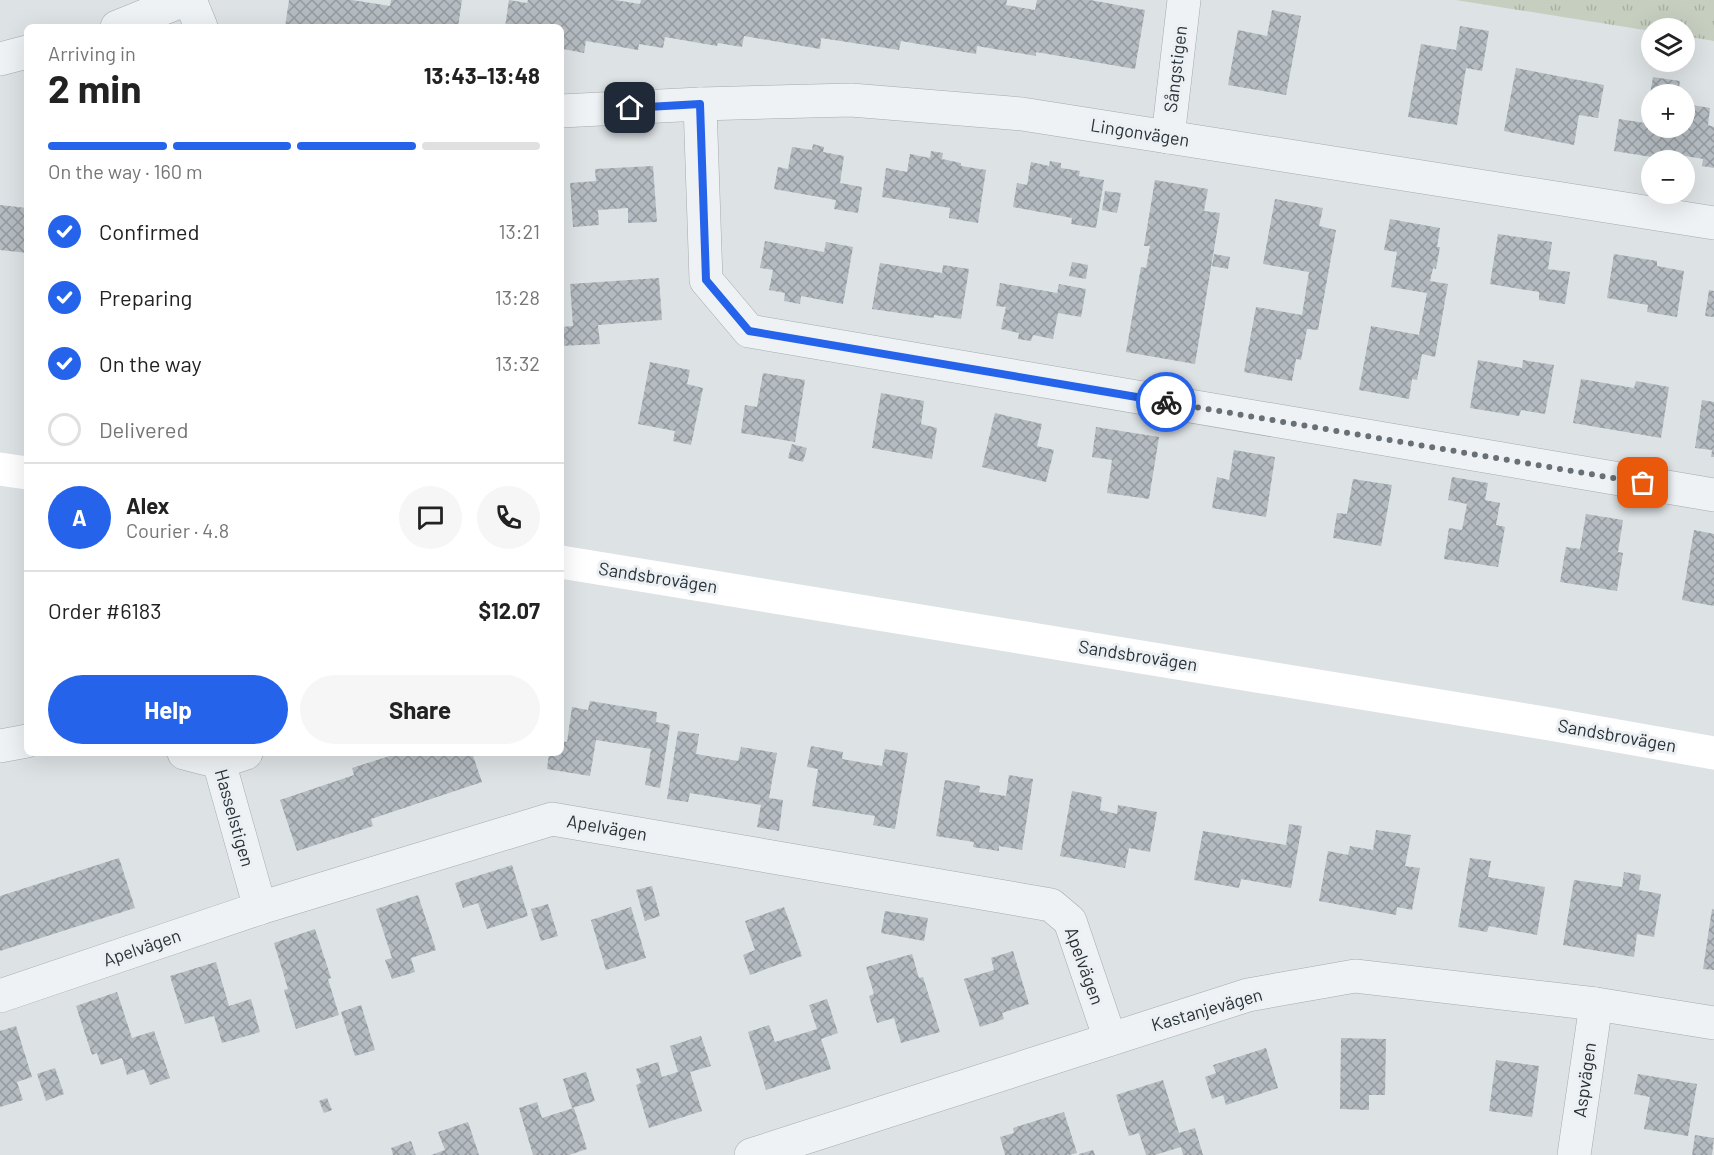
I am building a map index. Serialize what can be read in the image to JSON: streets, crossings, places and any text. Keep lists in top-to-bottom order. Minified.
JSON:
{"streets":{"main road":["Sandsbrovägen"],"street":["Sångstigen","Lingonvägen","Hasselstigen","Apelvägen","Kastanjevägen","Aspvägen"]},"crossings":[["Sångstigen","Lingonvägen"],["Hasselstigen","Apelvägen"],["Apelvägen","Kastanjevägen"],["Kastanjevägen","Aspvägen"]],"page":{"map_buttons":["+","−"],"heading":["2 min","Arriving in","13:43–13:48"],"panel":["Alex","Courier · 4.8","Order #6183","$12.07"],"bar":"On the way · 160 m","list":[["Confirmed","13:21"],["Preparing","13:28"],["On the way","13:32"],"Delivered"],"round":"A","buttons":["Help","Share"]}}
